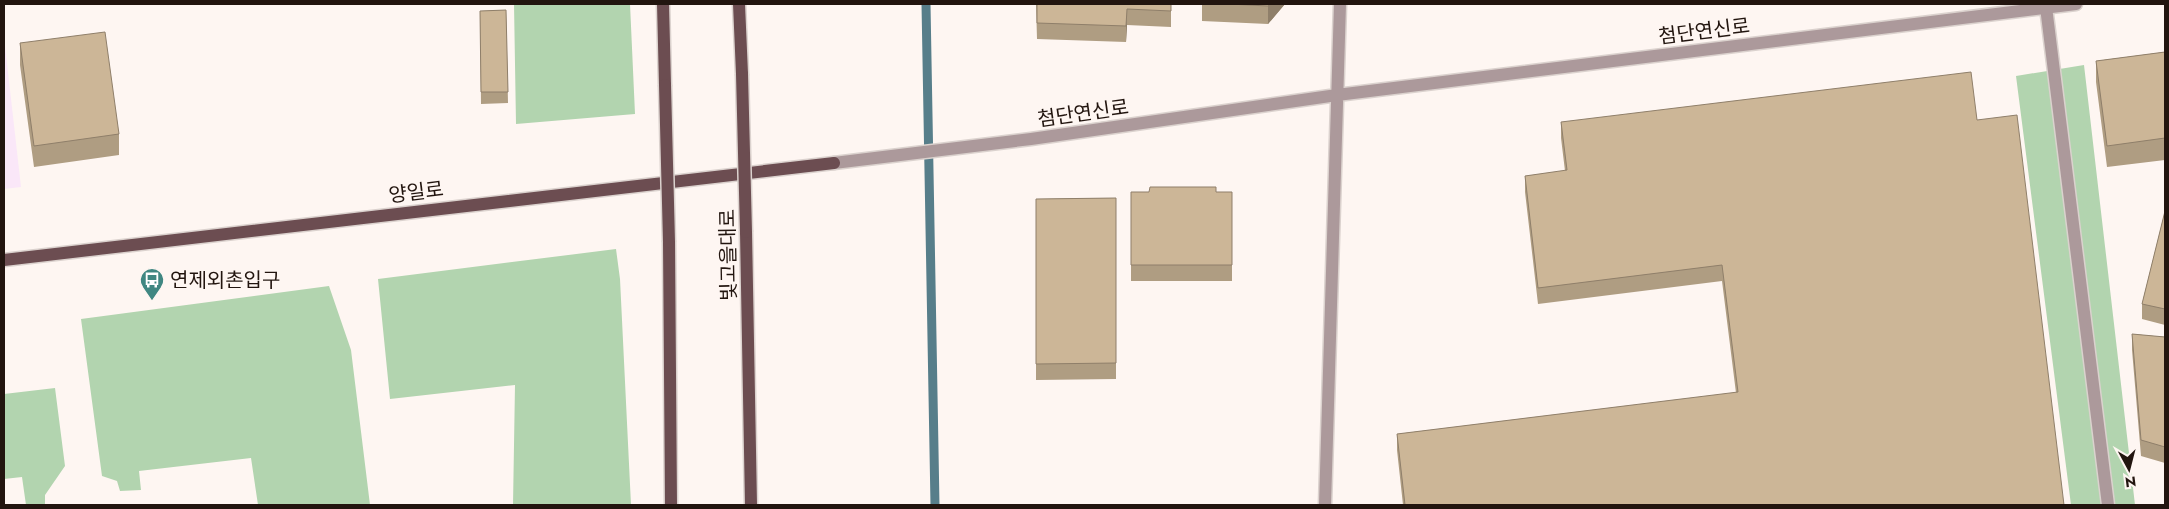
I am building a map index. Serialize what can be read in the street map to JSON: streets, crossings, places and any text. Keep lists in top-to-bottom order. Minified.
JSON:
{"streets":{"main road":["양일로","빛고을대로"],"street":["첨단연신로"]},"crossings":[["첨단연신로","양일로"]],"places":{"bus stop":["연제외촌입구"]},"north":"bottom"}
